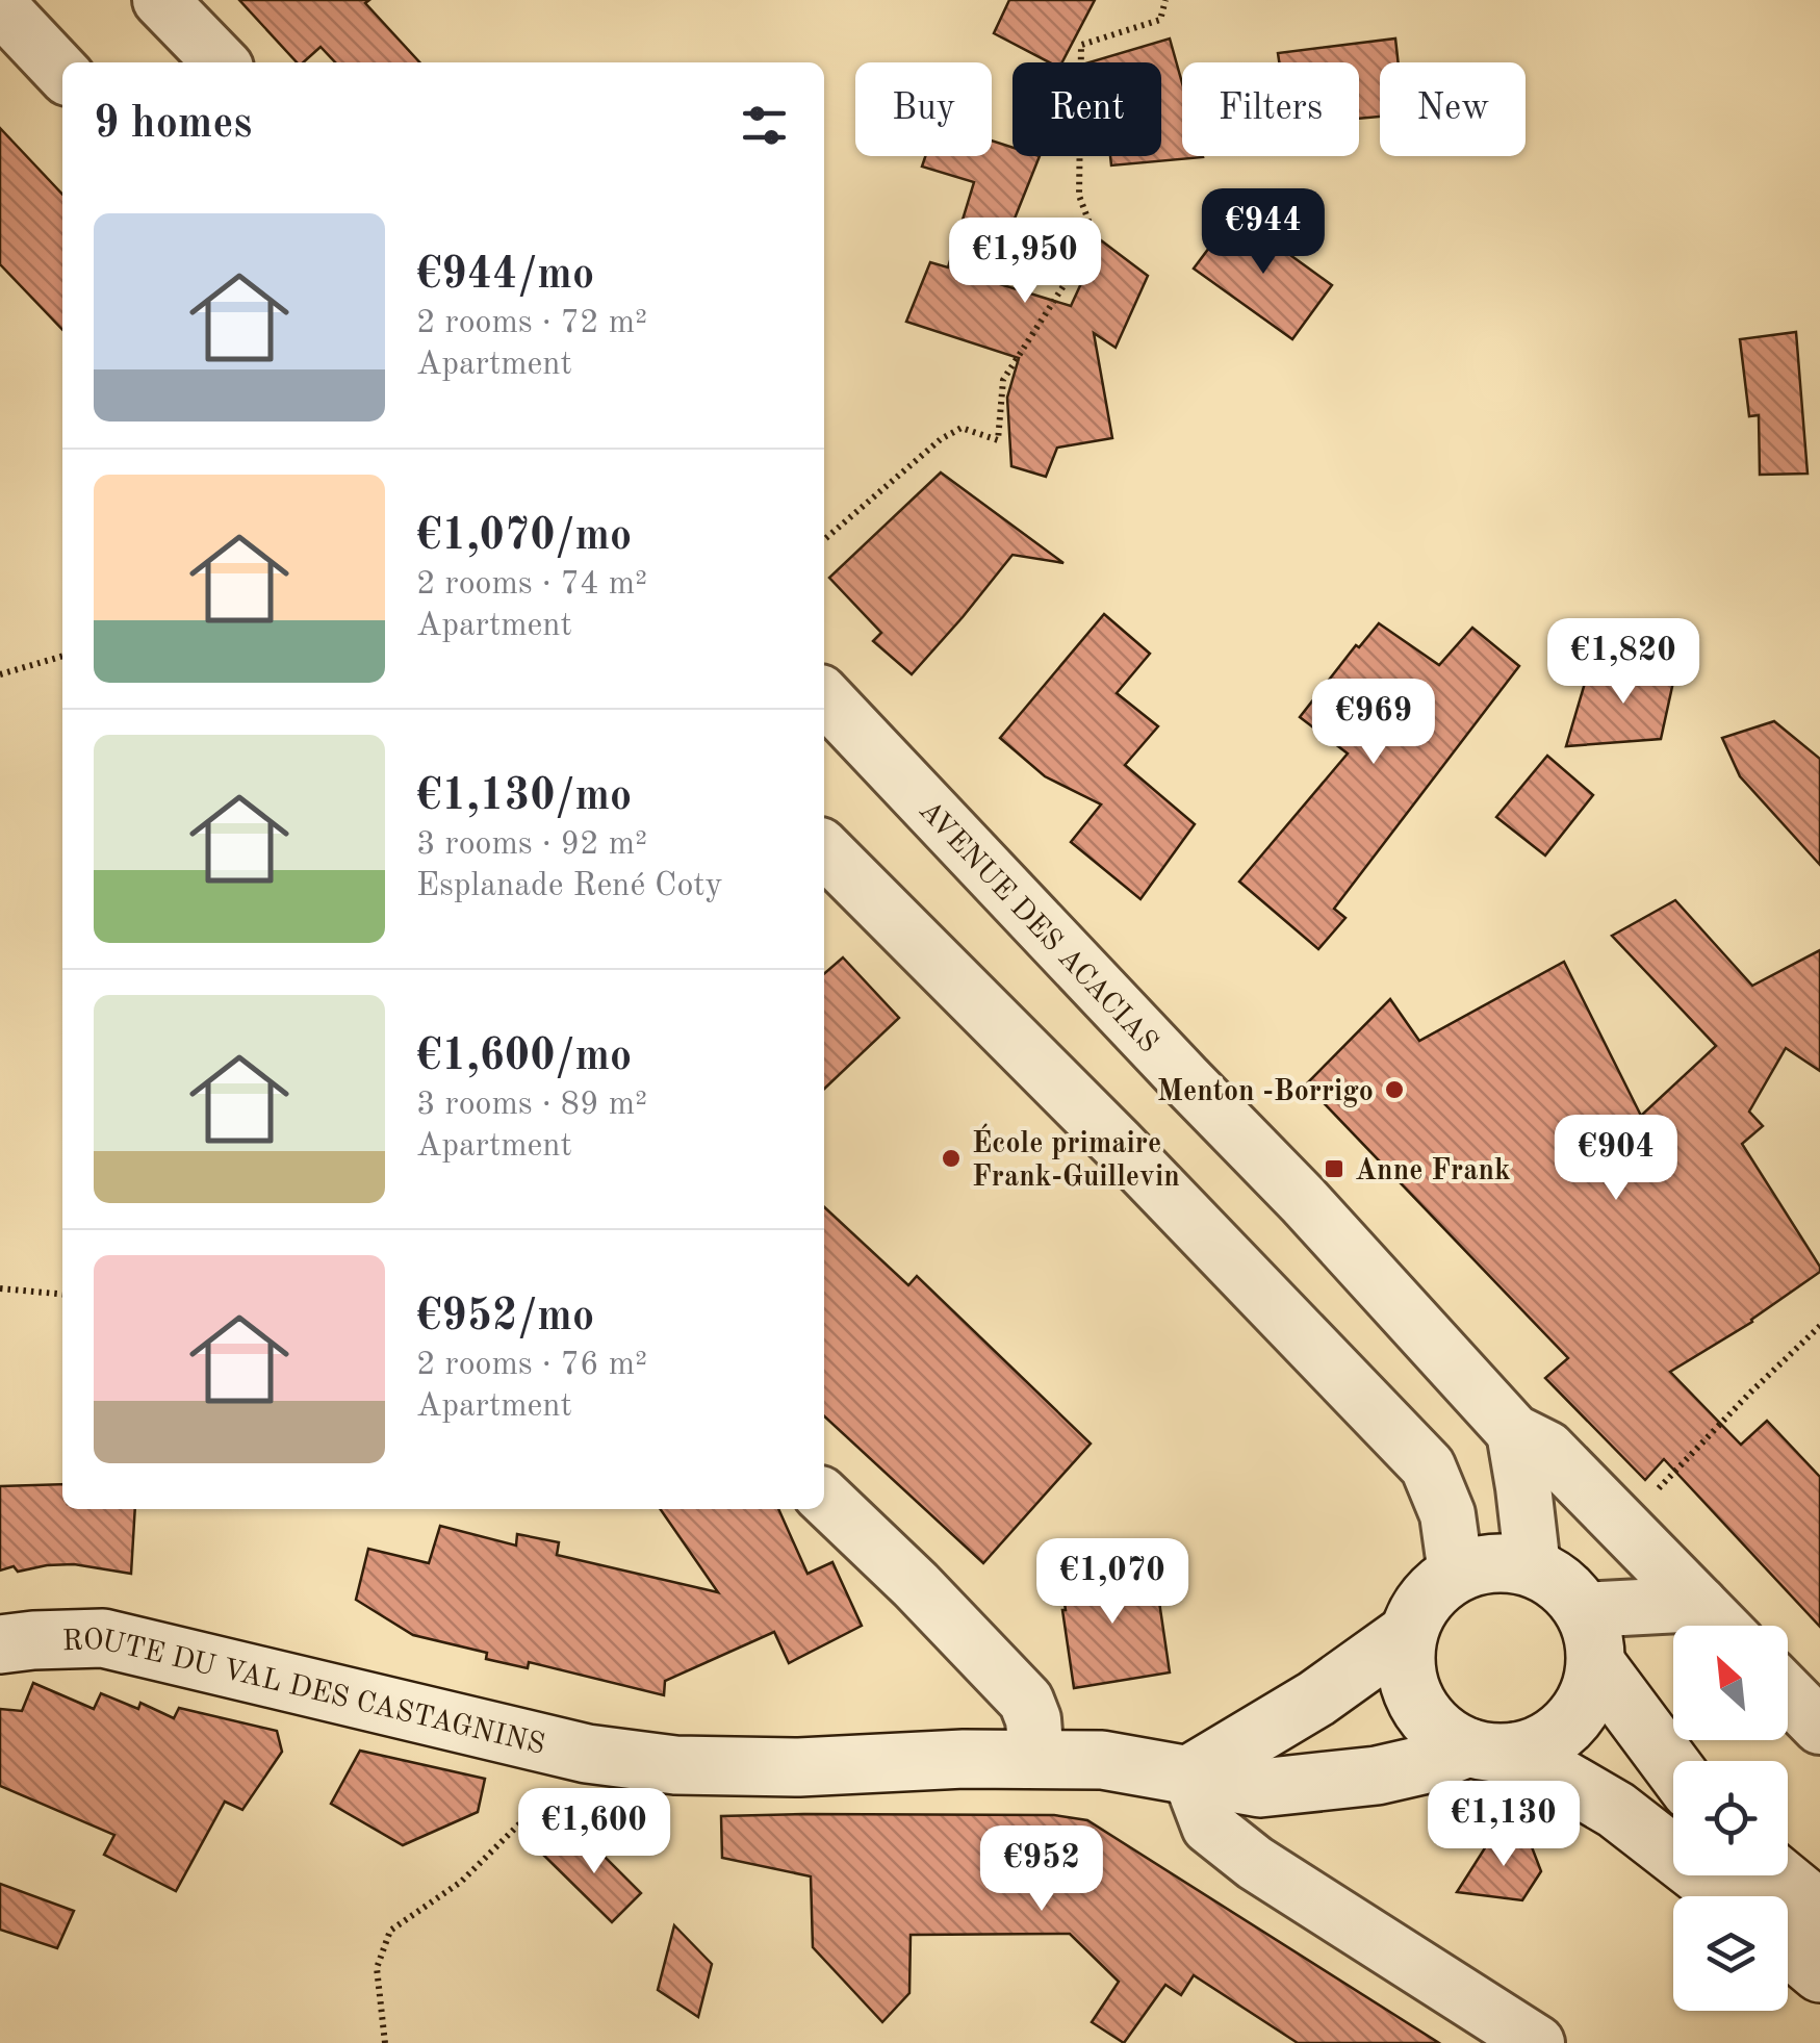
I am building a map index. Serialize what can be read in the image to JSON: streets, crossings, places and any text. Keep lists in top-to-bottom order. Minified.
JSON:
{"streets":{"street":["AVENUE DES ACACIAS","ROUTE DU VAL DES CASTAGNINS"]},"places":{"other":["Menton -Borrigo","École primaire Frank-Guillevin"],"transit":["Anne Frank"]},"north":"top left","page":{"chip":["Buy","Rent","Filters","New"],"heading":"9 homes","list":[{"name":"€944/mo","note":"2 rooms · 72 m² · Apartment"},{"name":"€1,070/mo","note":"2 rooms · 74 m² · Apartment"},{"name":"€1,130/mo","note":"3 rooms · 92 m² · Esplanade René Coty"},{"name":"€1,600/mo","note":"3 rooms · 89 m² · Apartment"},{"name":"€952/mo","note":"2 rooms · 76 m² · Apartment"}],"price":["€944","€1,950","€1,820","€969","€904","€1,070","€1,130","€1,600","€952"]}}
